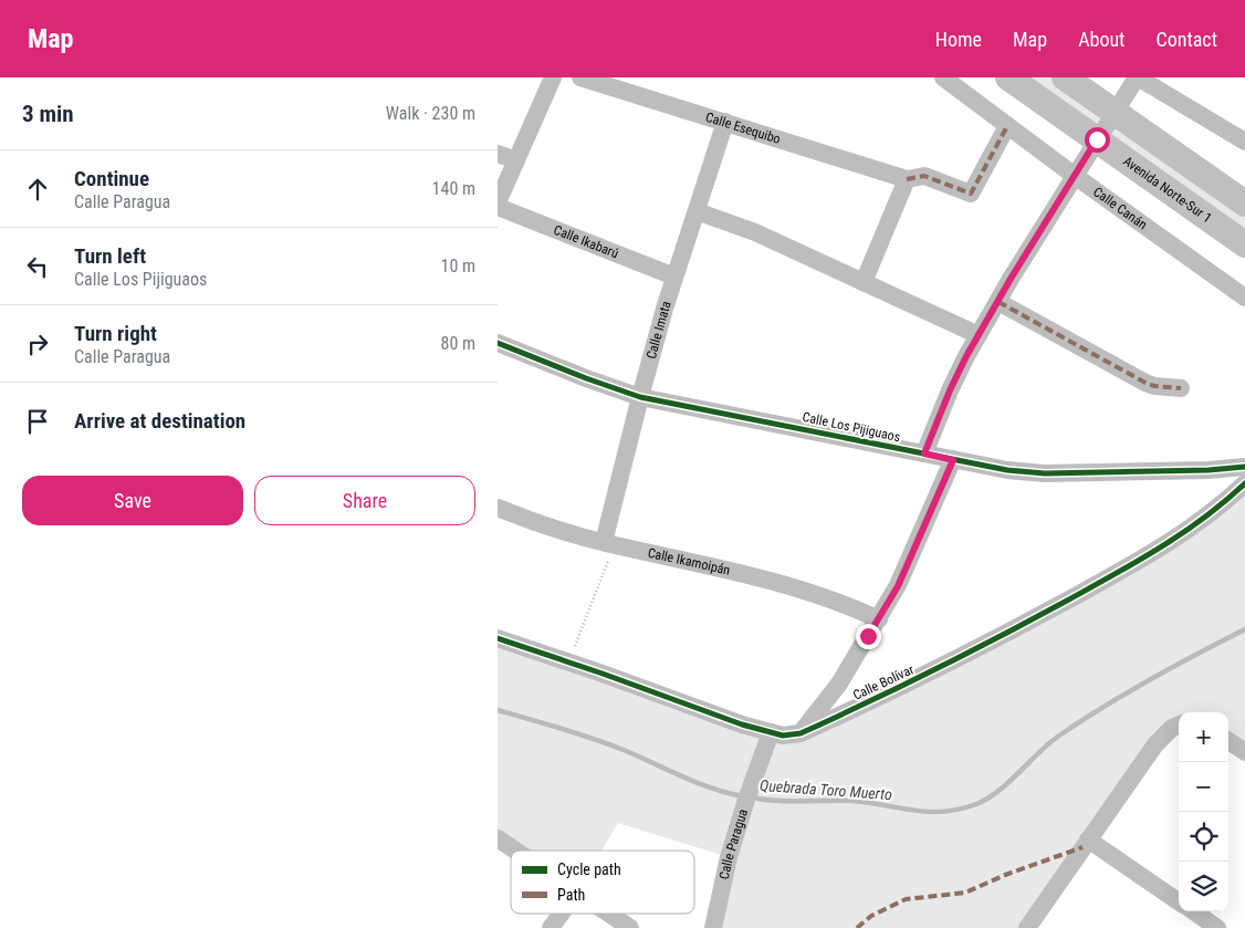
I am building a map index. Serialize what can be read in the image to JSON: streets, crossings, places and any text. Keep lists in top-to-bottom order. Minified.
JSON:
{"streets":{"main road":["Avenida Norte-Sur 1"],"street":["Calle Esequibo","Calle Canán","Calle Ikabarú","Calle Imata","Calle Los Pijiguaos","Calle Ikamoipán","Calle Bolívar","Calle Paragua"]},"crossings":[["Calle Esequibo","Calle Canán"],["Calle Esequibo","Calle Imata"],["Calle Ikabarú","Calle Imata"],["Calle Imata","Calle Los Pijiguaos"],["Calle Imata","Calle Ikamoipán"],["Calle Bolívar","Calle Paragua"]],"water":["Quebrada Toro Muerto"],"legend":["Cycle path","Path"],"page":{"header":"Map","nav":["Home","Map","About","Contact"],"heading":["3 min","Walk · 230 m"],"list":[["Continue","Calle Paragua","140 m"],["Turn left","Calle Los Pijiguaos","10 m"],["Turn right","Calle Paragua","80 m"],"Arrive at destination"],"buttons":["Save","Share"],"map_buttons":["+","−"]}}
